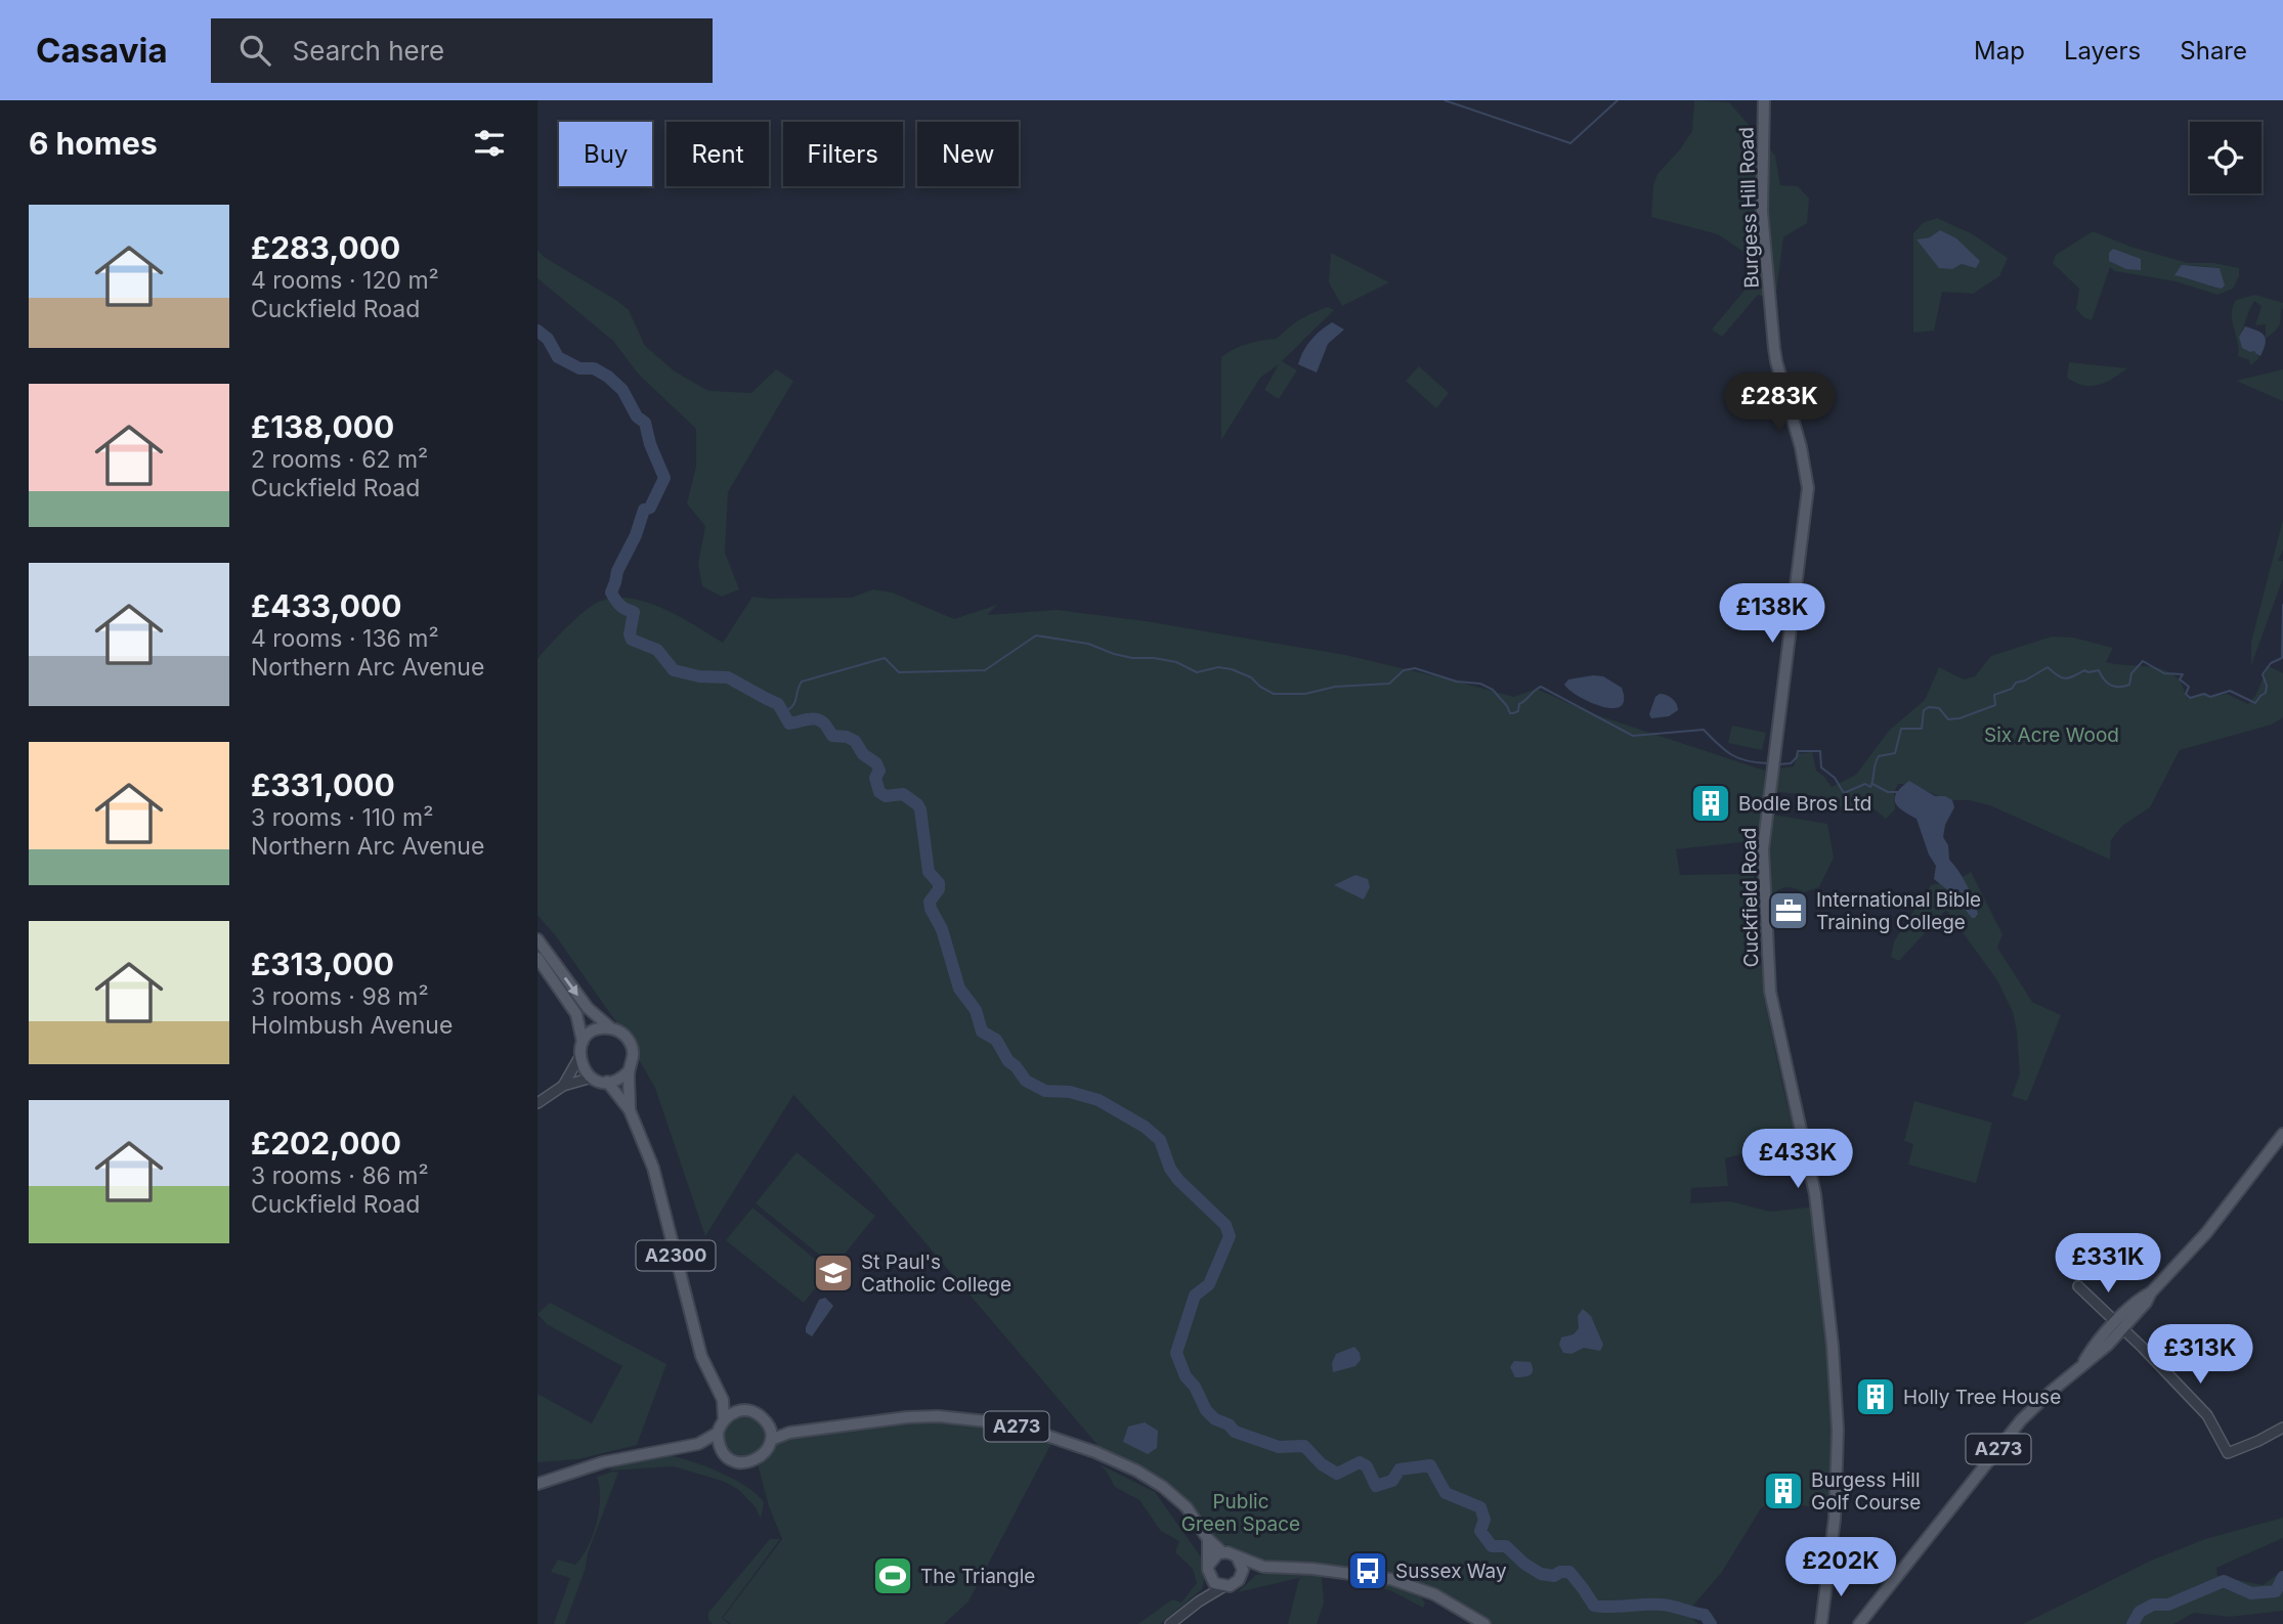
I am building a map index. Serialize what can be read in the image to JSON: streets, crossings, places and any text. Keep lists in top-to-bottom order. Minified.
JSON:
{"streets":{"main road":["Burgess Hill Road","Cuckfield Road","A2300","A273"]},"crossings":[["Burgess Hill Road","Cuckfield Road"],["A2300","A273"]],"parks":["Six Acre Wood","Public Green Space"],"places":{"building":["Bodle Bros Ltd","Holly Tree House","Burgess Hill Golf Course"],"office":["International Bible Training College"],"school or university":["St Paul's Catholic College"],"bus stop":["Sussex Way"],"sports":["The Triangle"]},"page":{"header":"Casavia","search":"Search here","nav":["Map","Layers","Share"],"heading":"6 homes","chip":["Buy","Rent","Filters","New"],"list":[{"name":"£283,000","note":"4 rooms · 120 m² · Cuckfield Road"},{"name":"£138,000","note":"2 rooms · 62 m² · Cuckfield Road"},{"name":"£433,000","note":"4 rooms · 136 m² · Northern Arc Avenue"},{"name":"£331,000","note":"3 rooms · 110 m² · Northern Arc Avenue"},{"name":"£313,000","note":"3 rooms · 98 m² · Holmbush Avenue"},{"name":"£202,000","note":"3 rooms · 86 m² · Cuckfield Road"}],"price":["£283K","£138K","£433K","£331K","£313K","£202K"]}}
